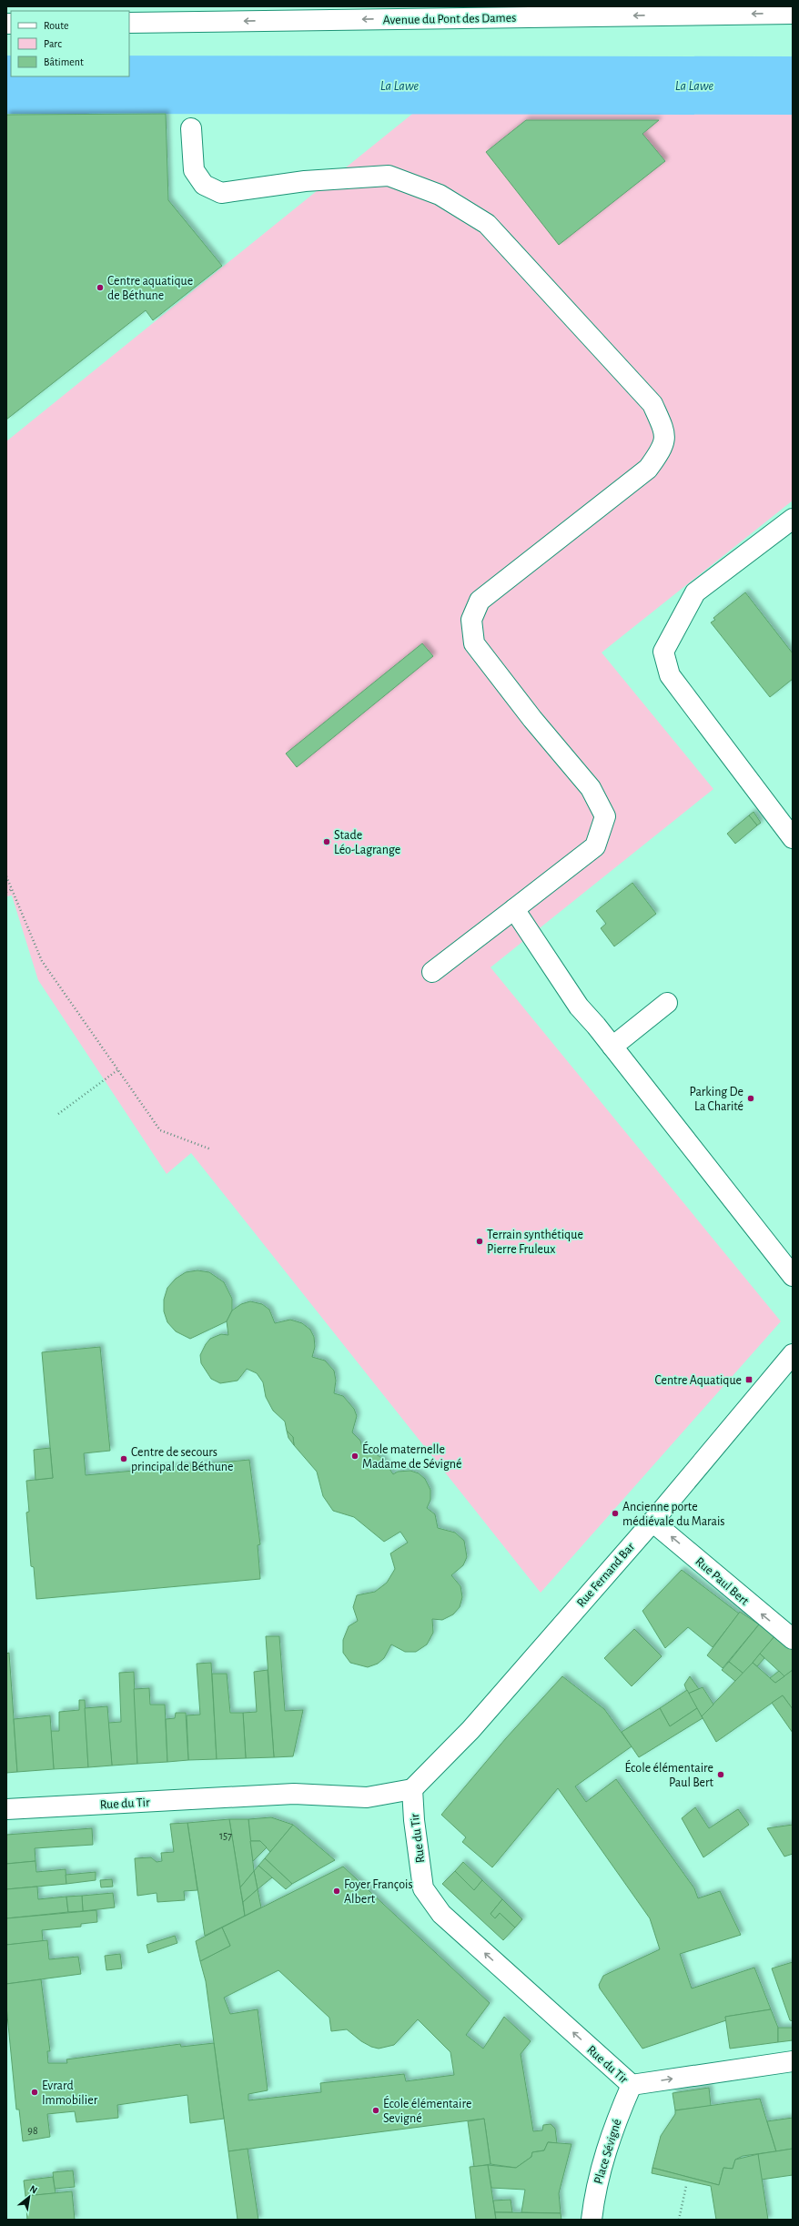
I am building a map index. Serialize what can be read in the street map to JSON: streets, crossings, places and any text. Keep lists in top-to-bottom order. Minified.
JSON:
{"streets":{"street":["Avenue du Pont des Dames","Rue Fernand Bar","Rue Paul Bert","Rue du Tir","Place Sévigné"]},"crossings":[["Rue Fernand Bar","Rue Paul Bert"],["Rue Fernand Bar","Rue du Tir"],["Rue du Tir","Place Sévigné"]],"one_way":["Avenue du Pont des Dames","Rue Paul Bert"],"water":["La Lawe"],"places":{"other":["Centre aquatique de Béthune","Stade Léo-Lagrange","Parking De La Charité","Terrain synthétique Pierre Fruleux","École maternelle Madame de Sévigné","Centre de secours principal de Béthune","Ancienne porte médiévale du Marais","École élémentaire Paul Bert","Foyer François Albert","Evrard Immobilier","École élémentaire Sevigné"],"transit":["Centre Aquatique"]},"house_numbers":["157","98"],"legend":["Route","Parc","Bâtiment"],"north":"top right"}
